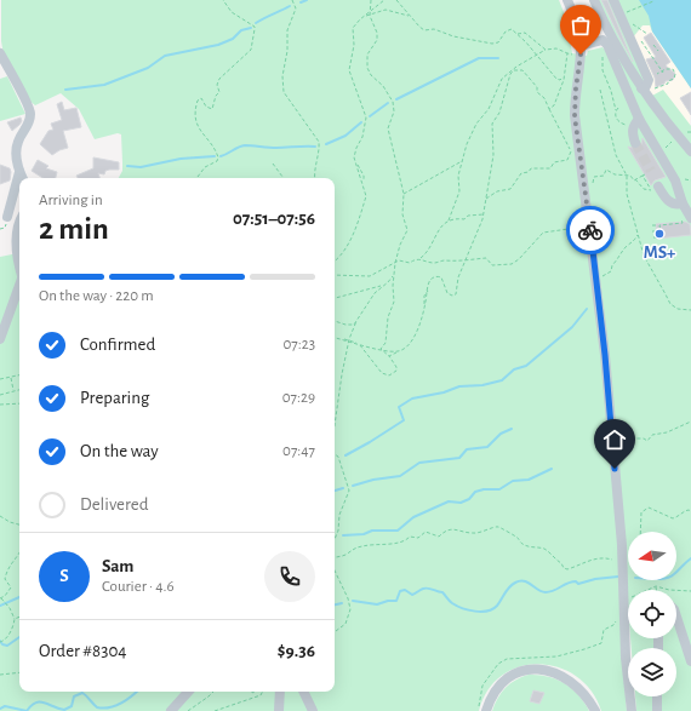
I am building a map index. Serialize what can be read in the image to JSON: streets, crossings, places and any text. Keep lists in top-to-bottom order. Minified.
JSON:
{"places":["MS+"],"north":"left","page":{"heading":["2 min","Arriving in","07:51–07:56"],"panel":["Sam","Courier · 4.6","Order #8304","$9.36"],"bar":"On the way · 220 m","list":[["Confirmed","07:23"],["Preparing","07:29"],["On the way","07:47"],"Delivered"],"round":"S"}}
